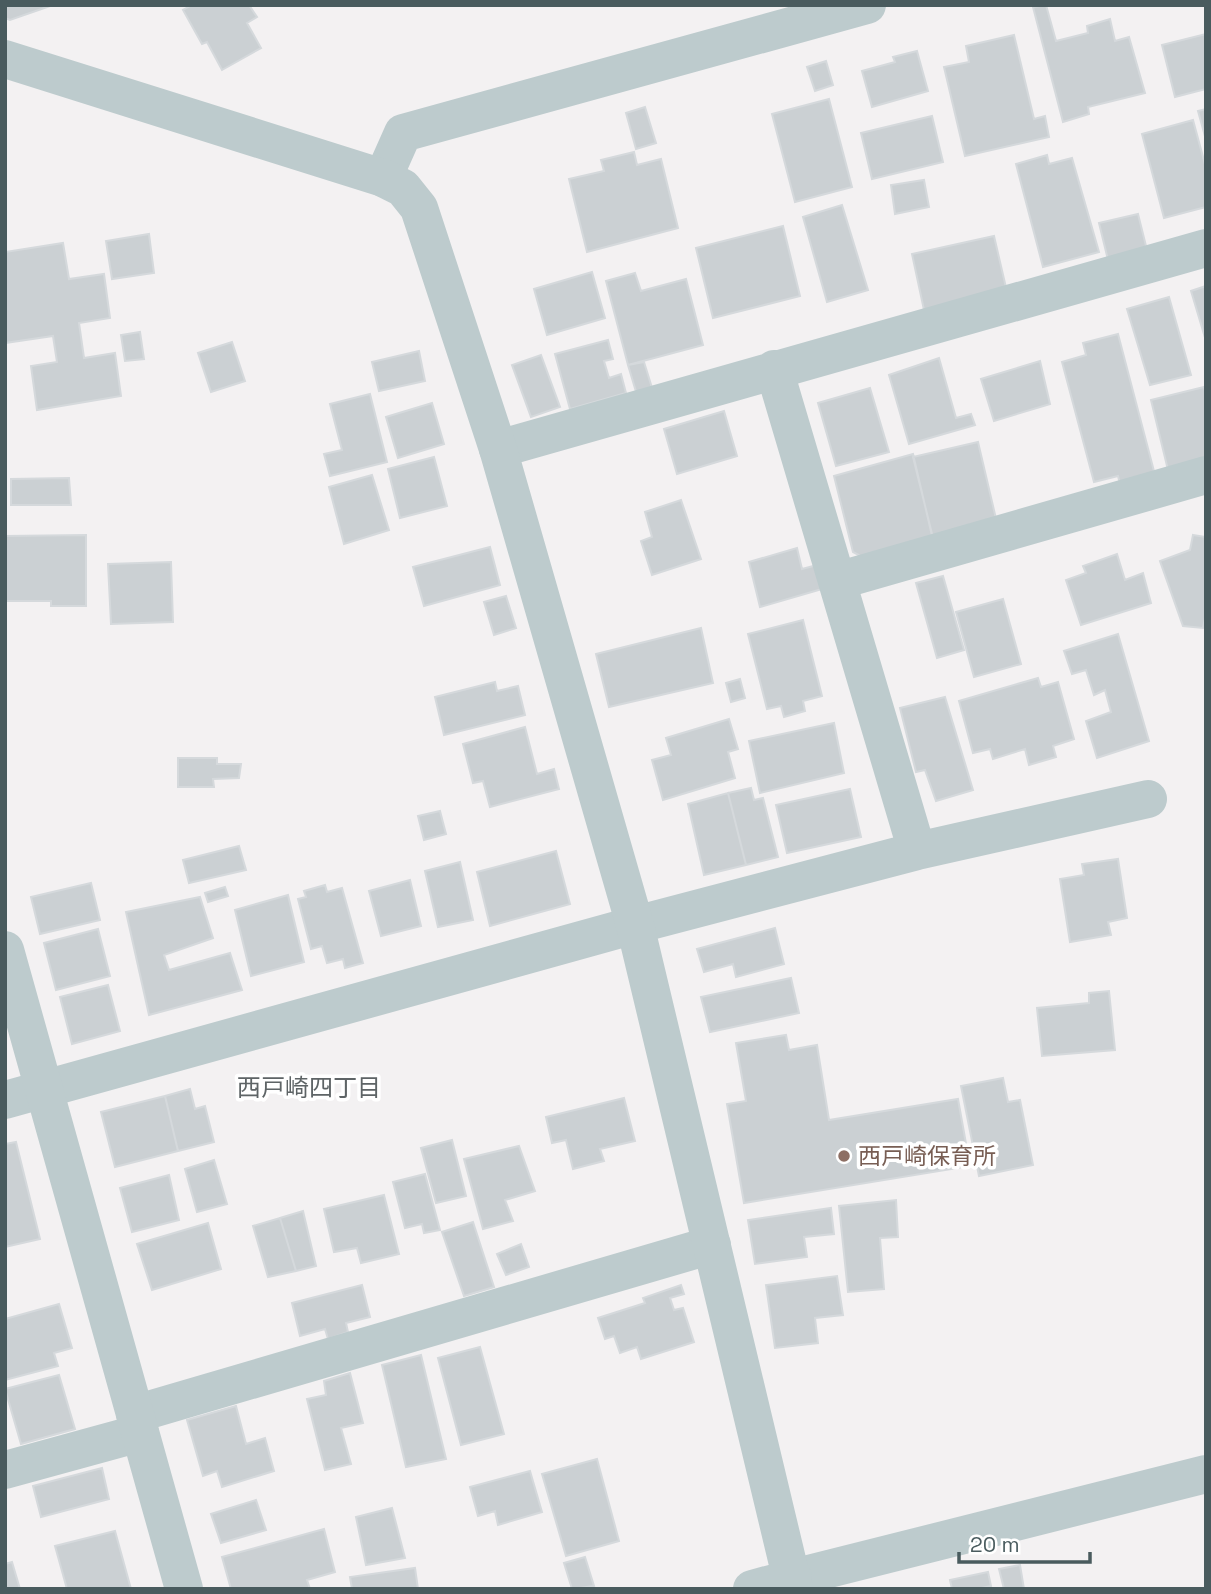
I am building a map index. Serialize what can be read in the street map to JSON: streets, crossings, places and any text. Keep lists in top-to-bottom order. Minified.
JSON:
{"districts":["西戸崎四丁目"],"places":["西戸崎保育所"],"scale_bar":"20 m"}
